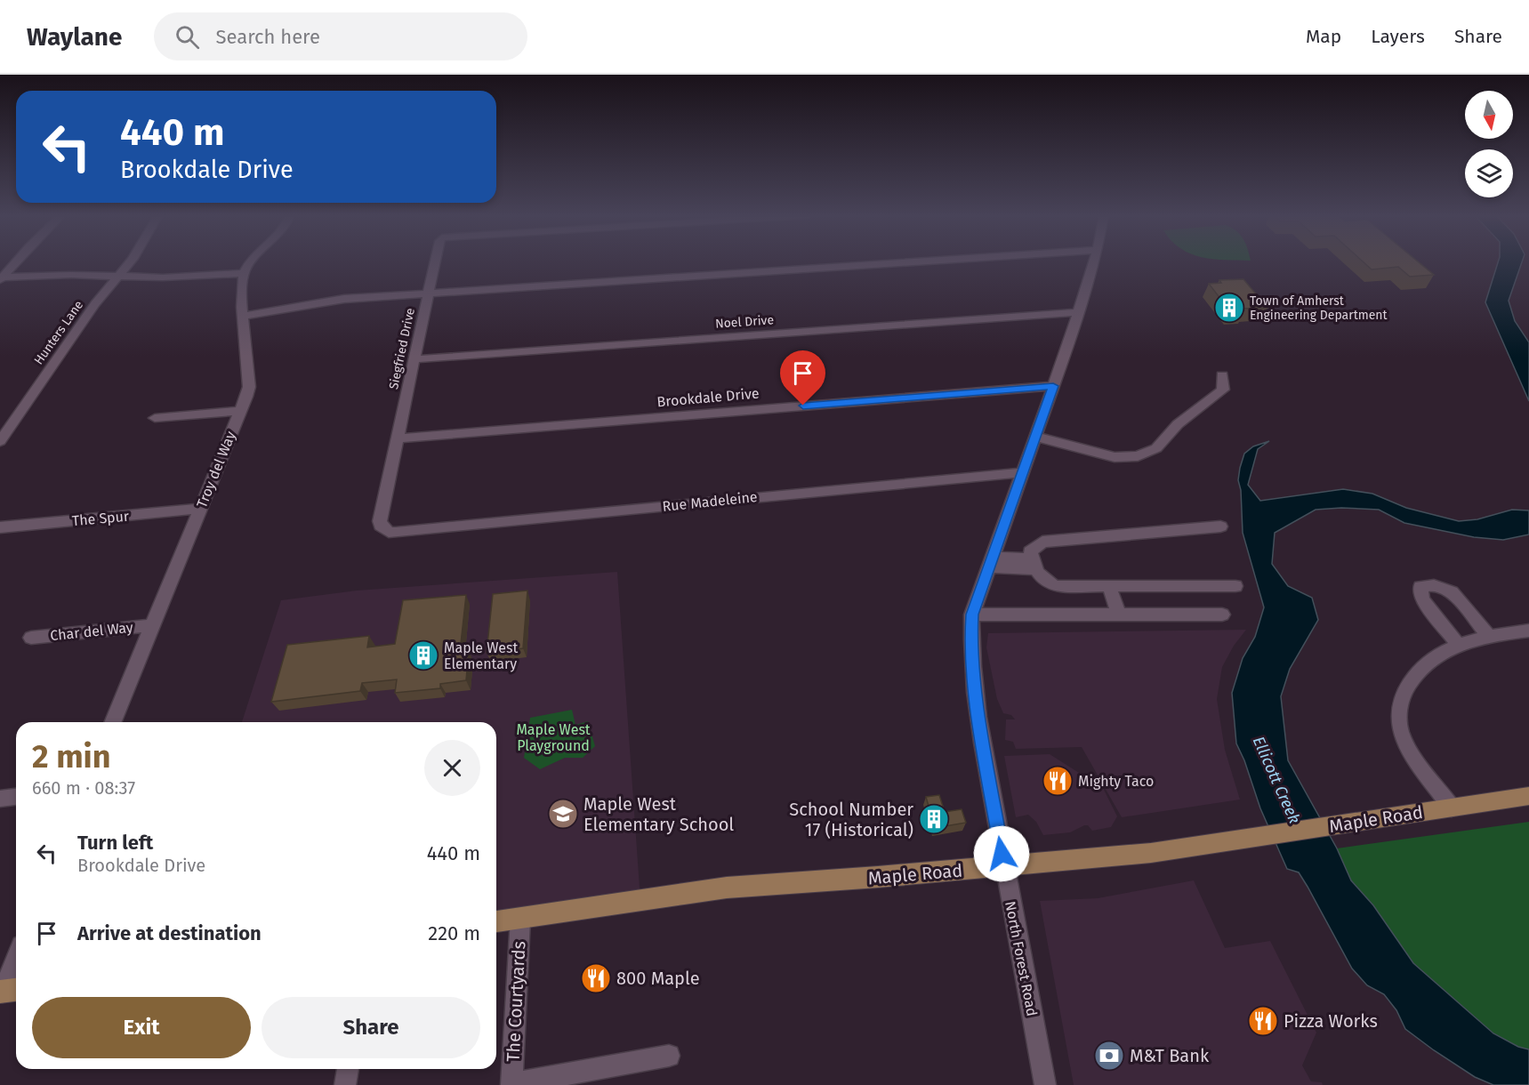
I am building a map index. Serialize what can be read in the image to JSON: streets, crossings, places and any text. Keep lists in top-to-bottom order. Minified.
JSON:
{"streets":{"main road":["Maple Road"],"street":["Noel Drive","Hunters Lane","Siegfried Drive","Brookdale Drive","Troy del Way","Rue Madeleine","The Spur","Char del Way","North Forest Road","The Courtyards"]},"crossings":[["Noel Drive","Siegfried Drive"],["Noel Drive","North Forest Road"],["Siegfried Drive","Brookdale Drive"],["Siegfried Drive","Rue Madeleine"],["Brookdale Drive","North Forest Road"],["Troy del Way","The Spur"],["Troy del Way","Char del Way"],["Rue Madeleine","North Forest Road"],["Maple Road","North Forest Road"],["Maple Road","The Courtyards"]],"water":["Ellicott Creek"],"parks":["Maple West Playground"],"places":{"building":["Town of Amherst Engineering Department","Maple West Elementary","School Number 17 (Historical)"],"restaurant":["Mighty Taco","800 Maple","Pizza Works"],"school or university":["Maple West Elementary School"],"bank":["M&T Bank"]},"north":"bottom","page":{"header":"Waylane","search":"Search here","nav":["Map","Layers","Share"],"turn":["440 m","Brookdale Drive"],"heading":["2 min","660 m · 08:37"],"list":[{"name":"Turn left","note":"Brookdale Drive","value":"440 m"},{"name":"Arrive at destination","value":"220 m"}],"buttons":["Exit","Share"]}}
